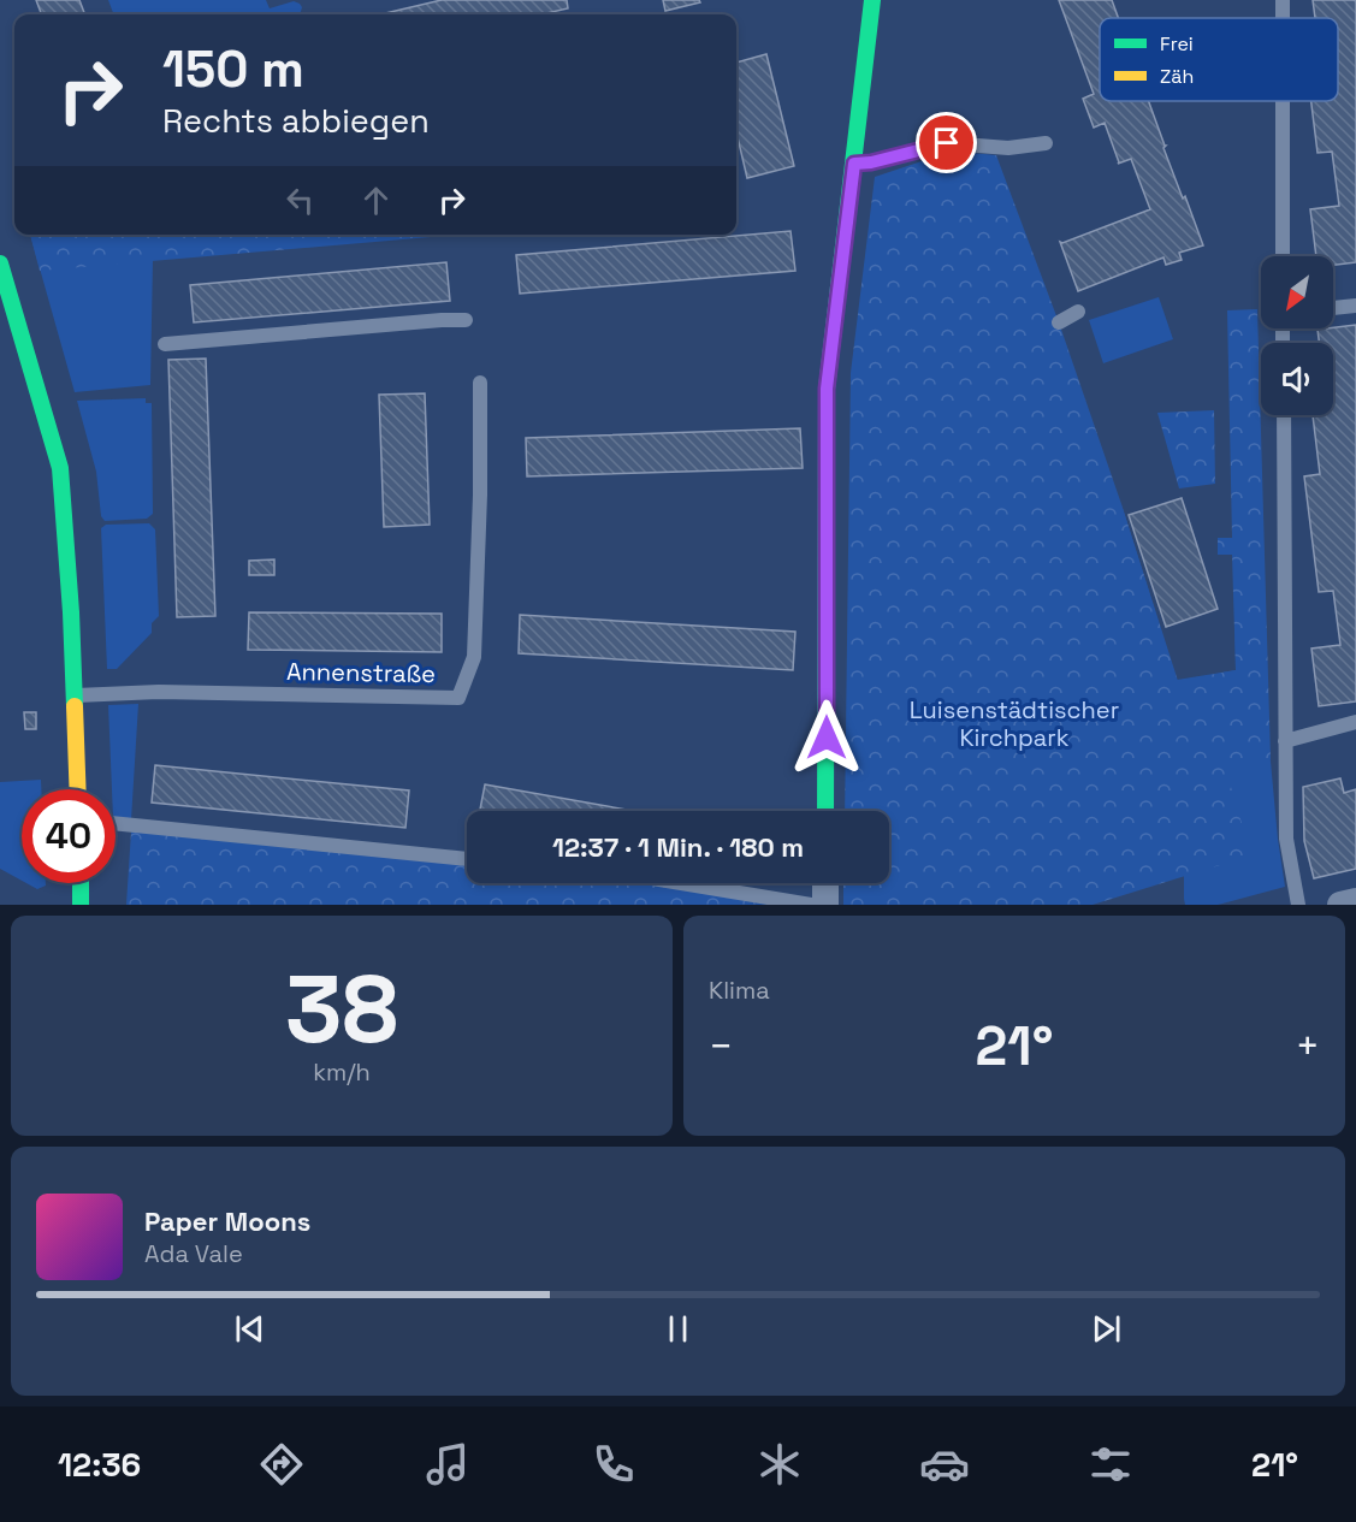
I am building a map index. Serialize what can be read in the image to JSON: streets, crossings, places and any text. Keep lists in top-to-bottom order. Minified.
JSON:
{"streets":{"lane":["Annenstraße"]},"parks":["Luisenstädtischer Kirchpark"],"legend":["Frei","Zäh"],"north":"bottom left","page":{"turn":["150 m","Rechts abbiegen"],"limit":"40","trip":"12:37 · 1 Min. · 180 m","tile":[["38","km/h"],"Klima"],"heat":["−","21°","+"],"song":["Paper Moons","Ada Vale"],"tabs":["12:36","21°"]}}
